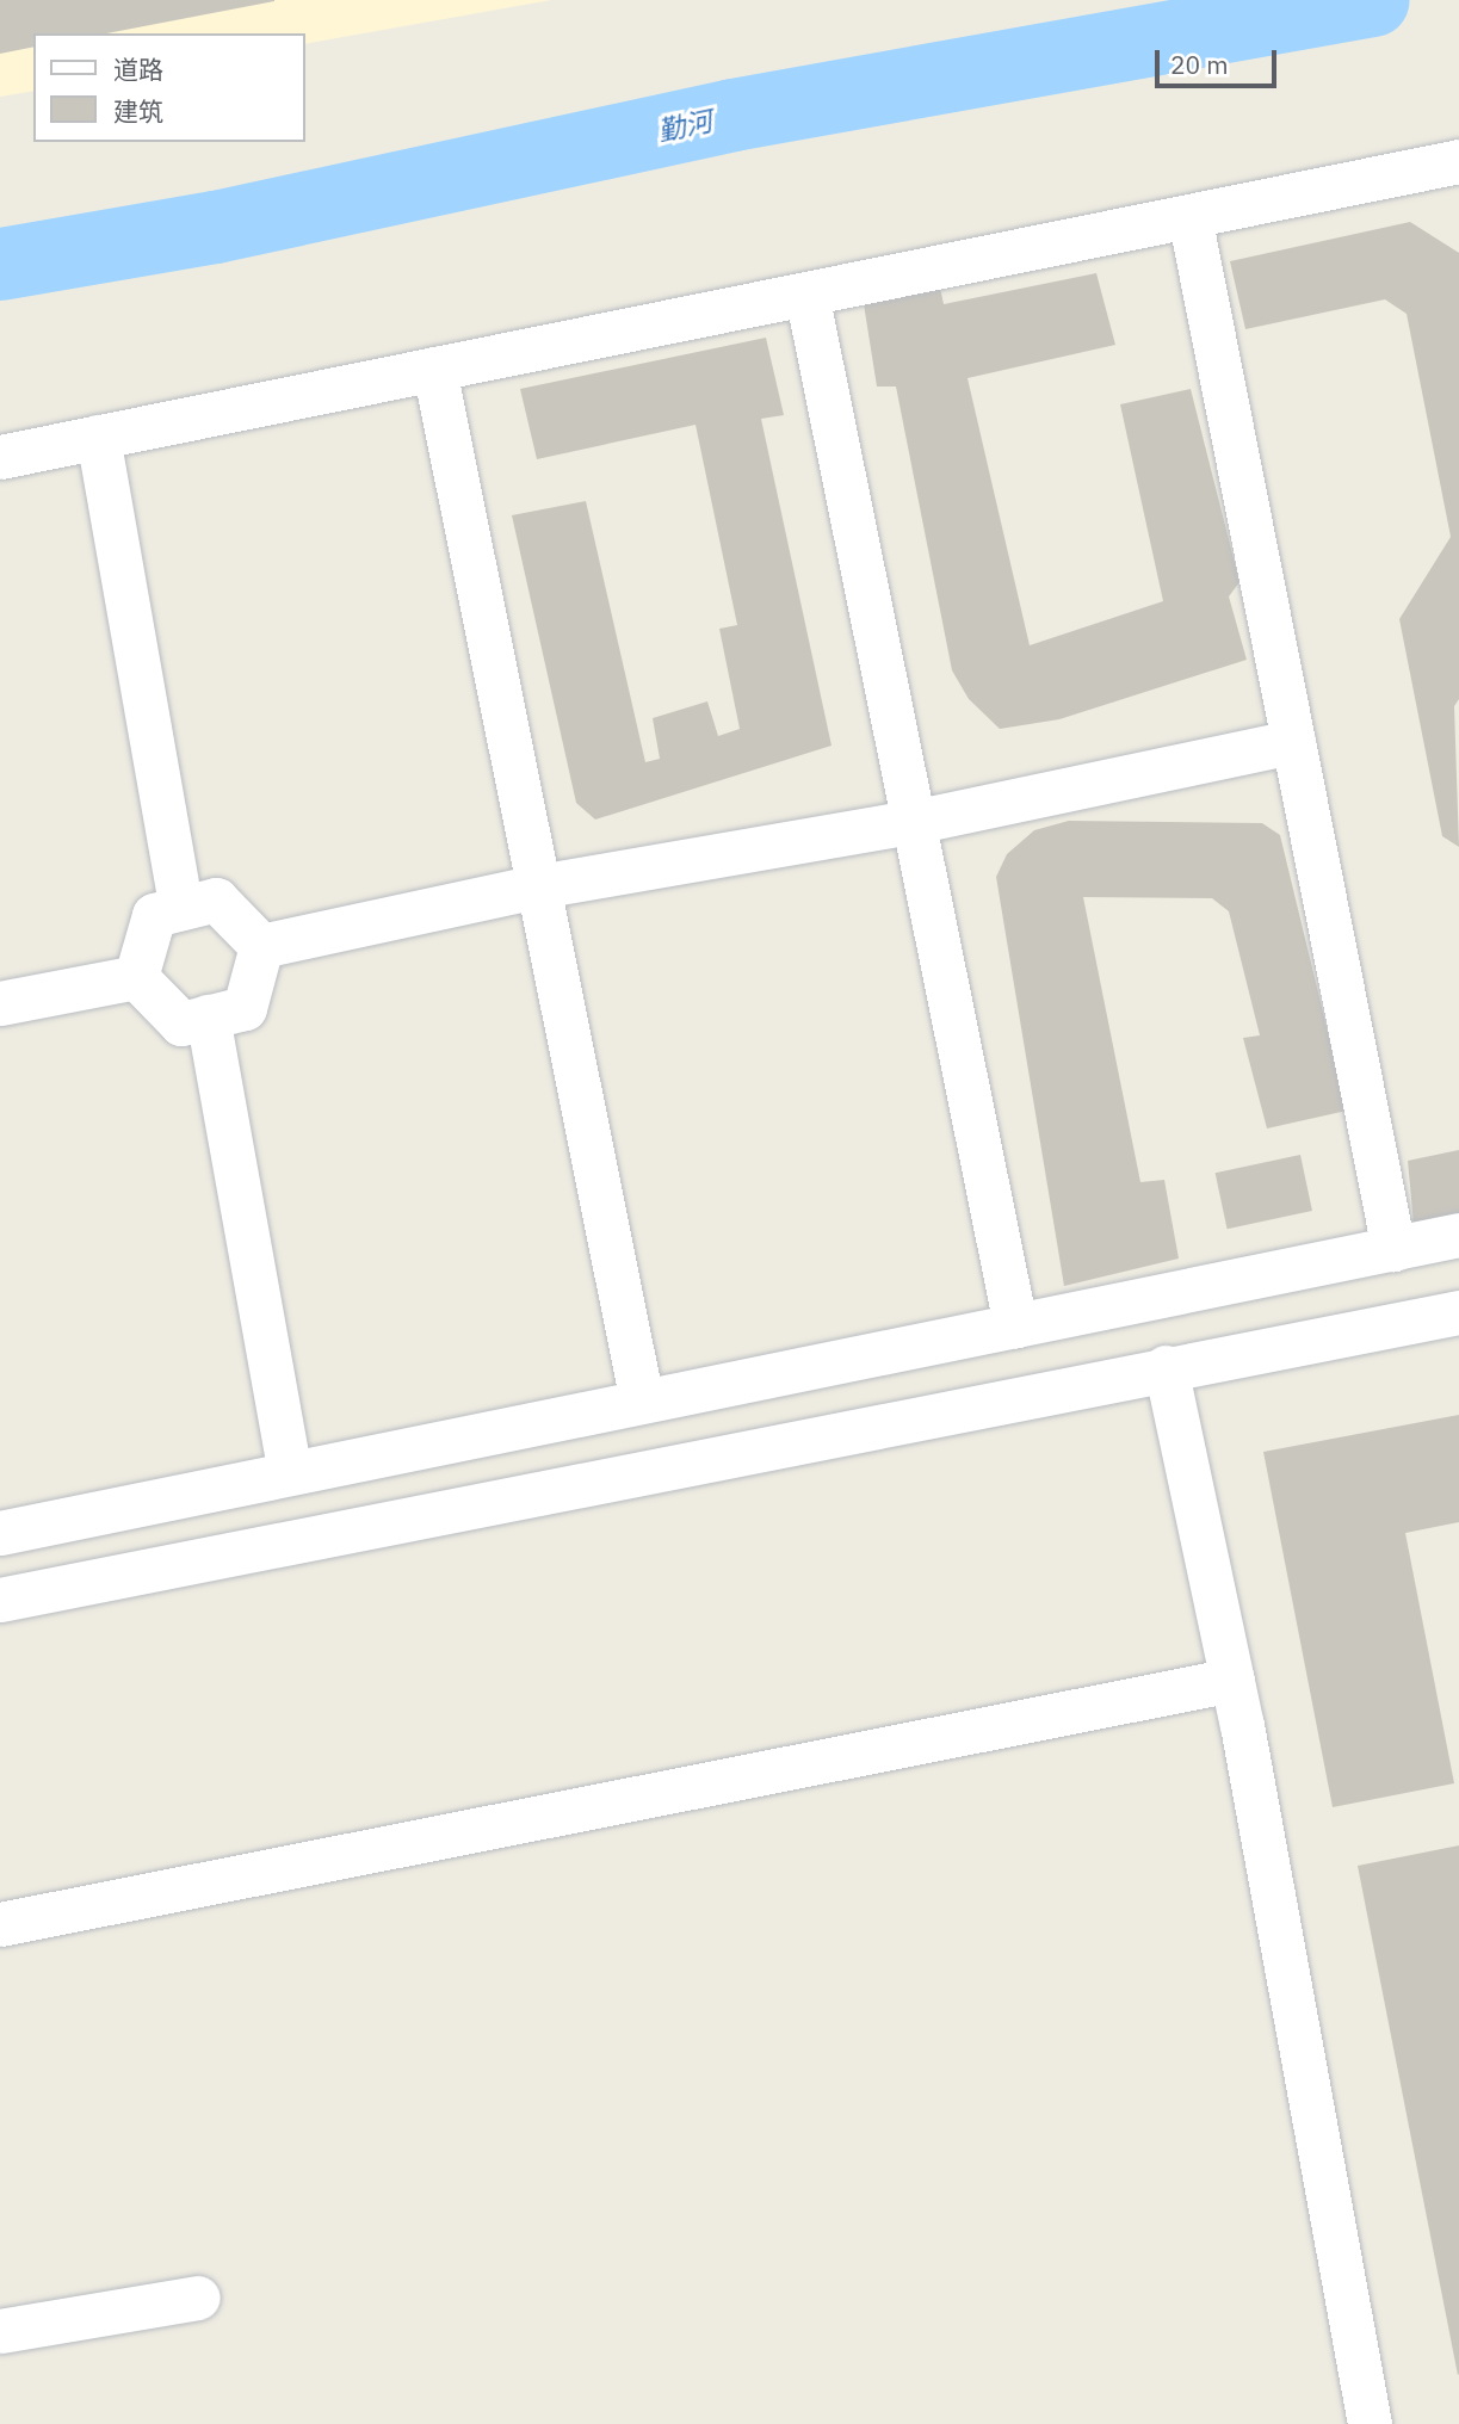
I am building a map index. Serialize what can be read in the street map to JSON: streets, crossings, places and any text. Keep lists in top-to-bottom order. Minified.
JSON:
{"water":["勤河"],"legend":["道路","建筑"],"scale_bar":"20 m"}
